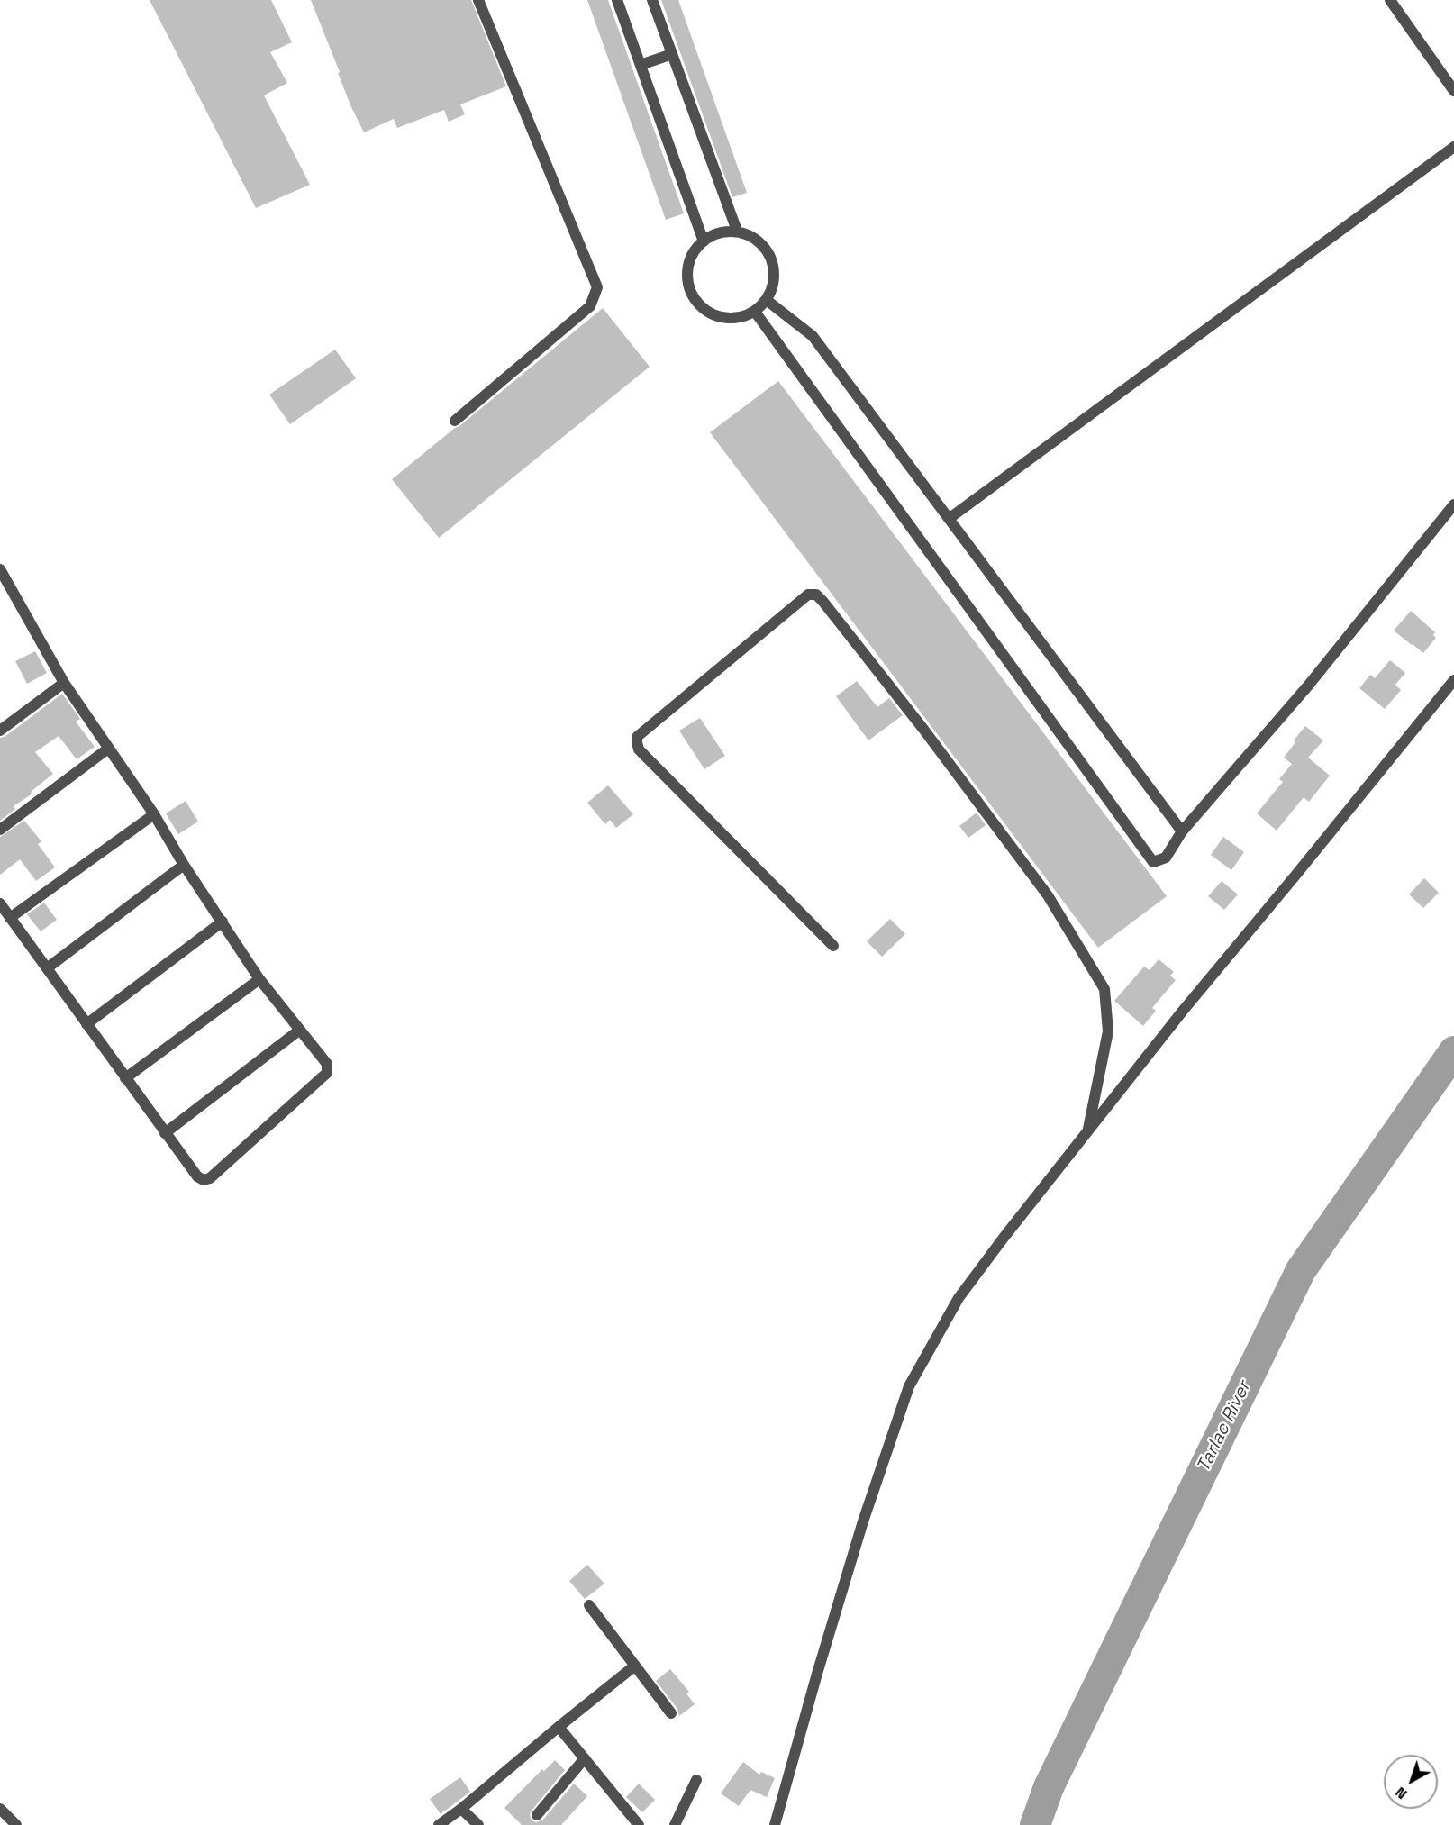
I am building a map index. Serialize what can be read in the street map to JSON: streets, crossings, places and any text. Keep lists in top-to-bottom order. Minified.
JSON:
{"water":["Tarlac River"],"north":"bottom left"}
